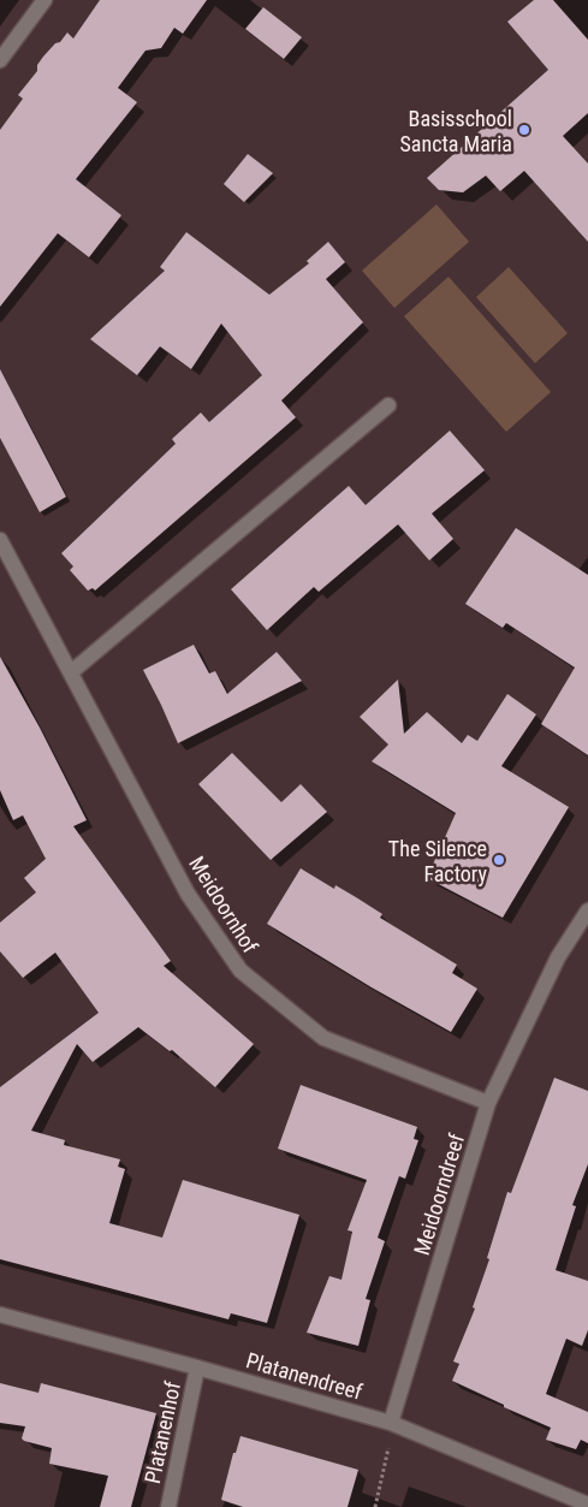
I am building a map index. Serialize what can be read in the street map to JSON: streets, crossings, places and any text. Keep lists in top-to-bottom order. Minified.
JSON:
{"streets":{"street":["Meidoornhof","Meidoorndreef","Platanendreef","Platanenhof"]},"crossings":[["Meidoornhof","Meidoorndreef"],["Meidoorndreef","Platanendreef"],["Platanendreef","Platanenhof"]],"places":["Basisschool Sancta Maria","The Silence Factory"]}
